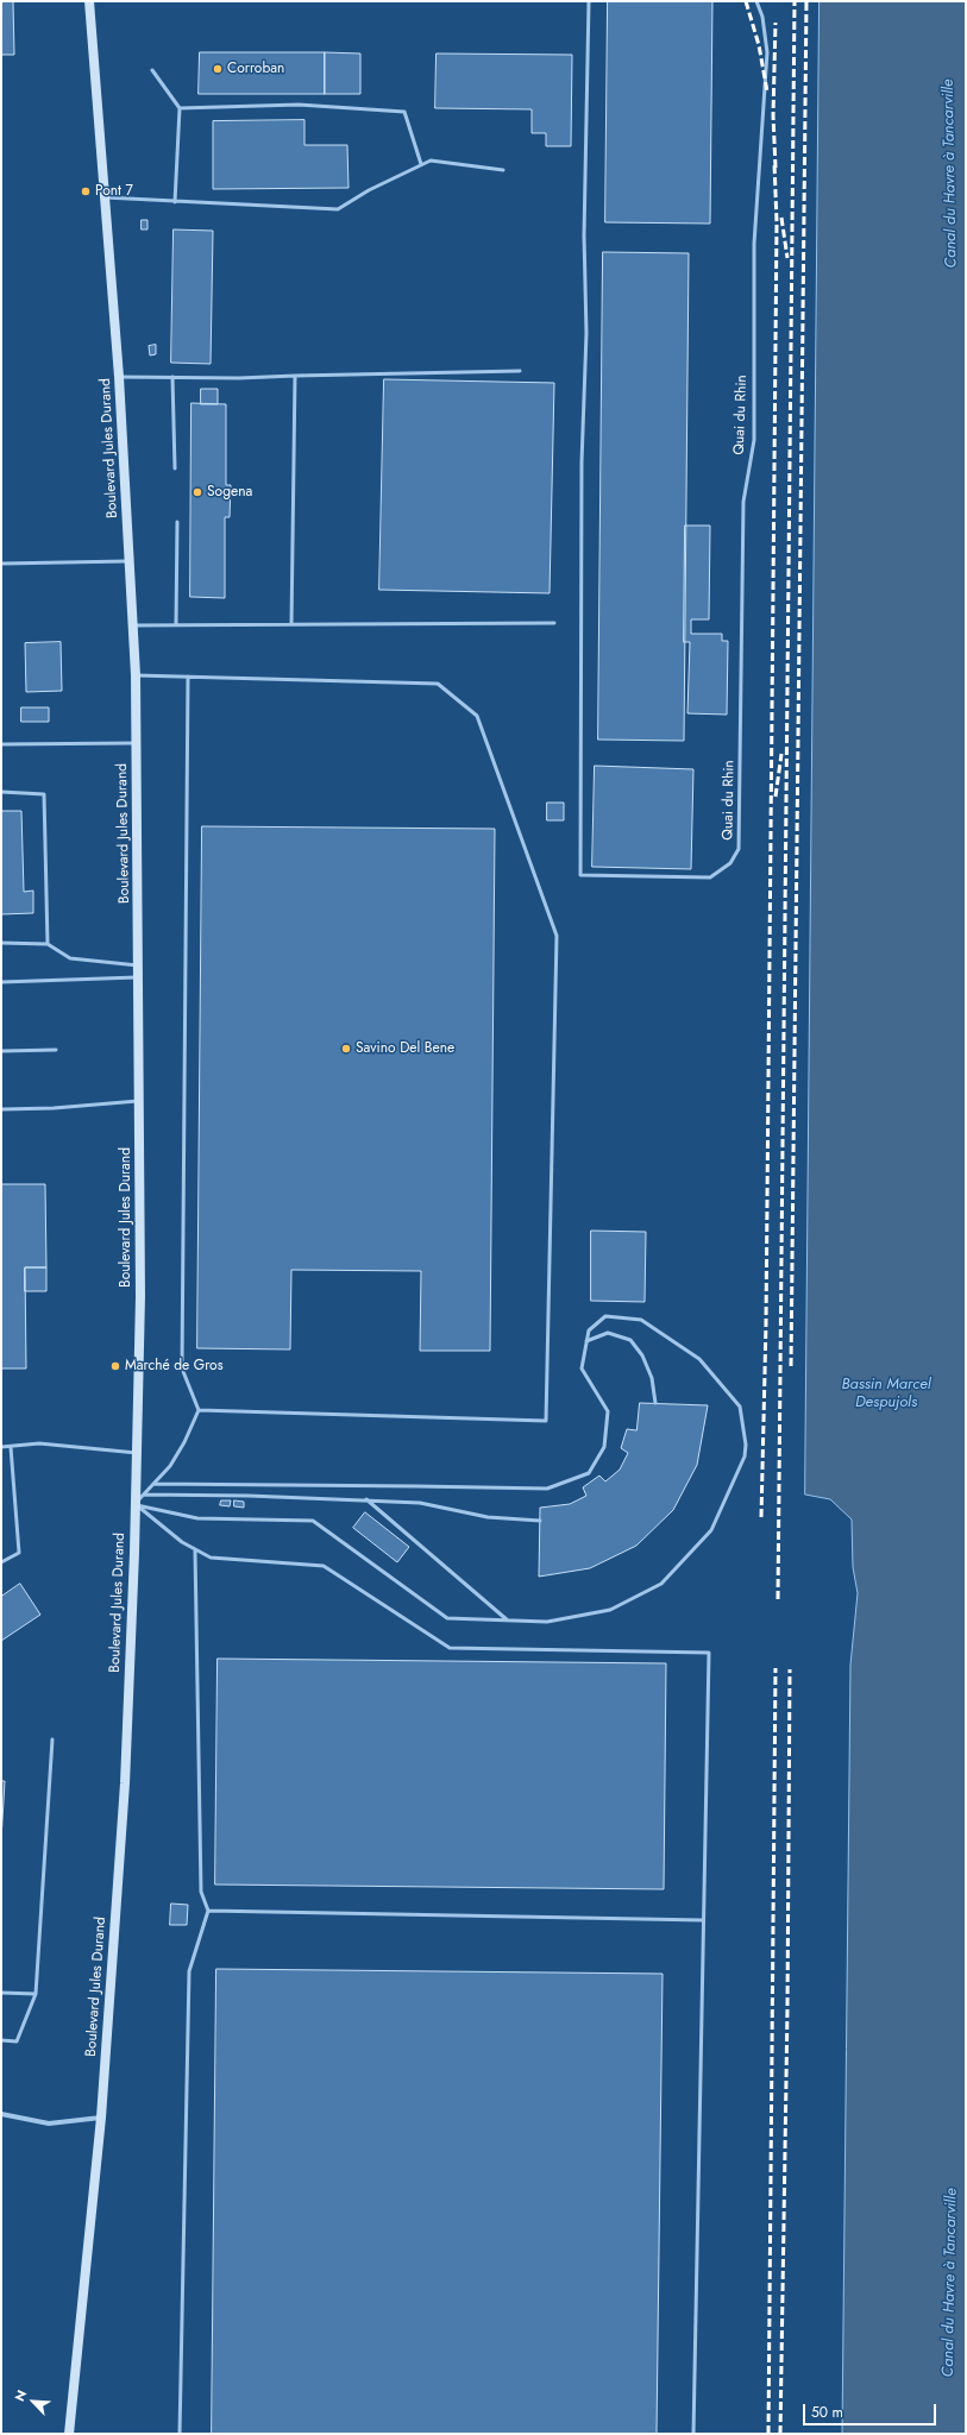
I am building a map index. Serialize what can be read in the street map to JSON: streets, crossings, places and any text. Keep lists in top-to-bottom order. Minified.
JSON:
{"streets":{"main road":["Boulevard Jules Durand"],"lane":["Quai du Rhin"]},"water":["Canal du Havre à Tancarville","Bassin Marcel Despujols"],"places":["Corroban","Pont 7","Sogena","Savino Del Bene","Marché de Gros"],"scale_bar":"50 m","north":"top left"}
